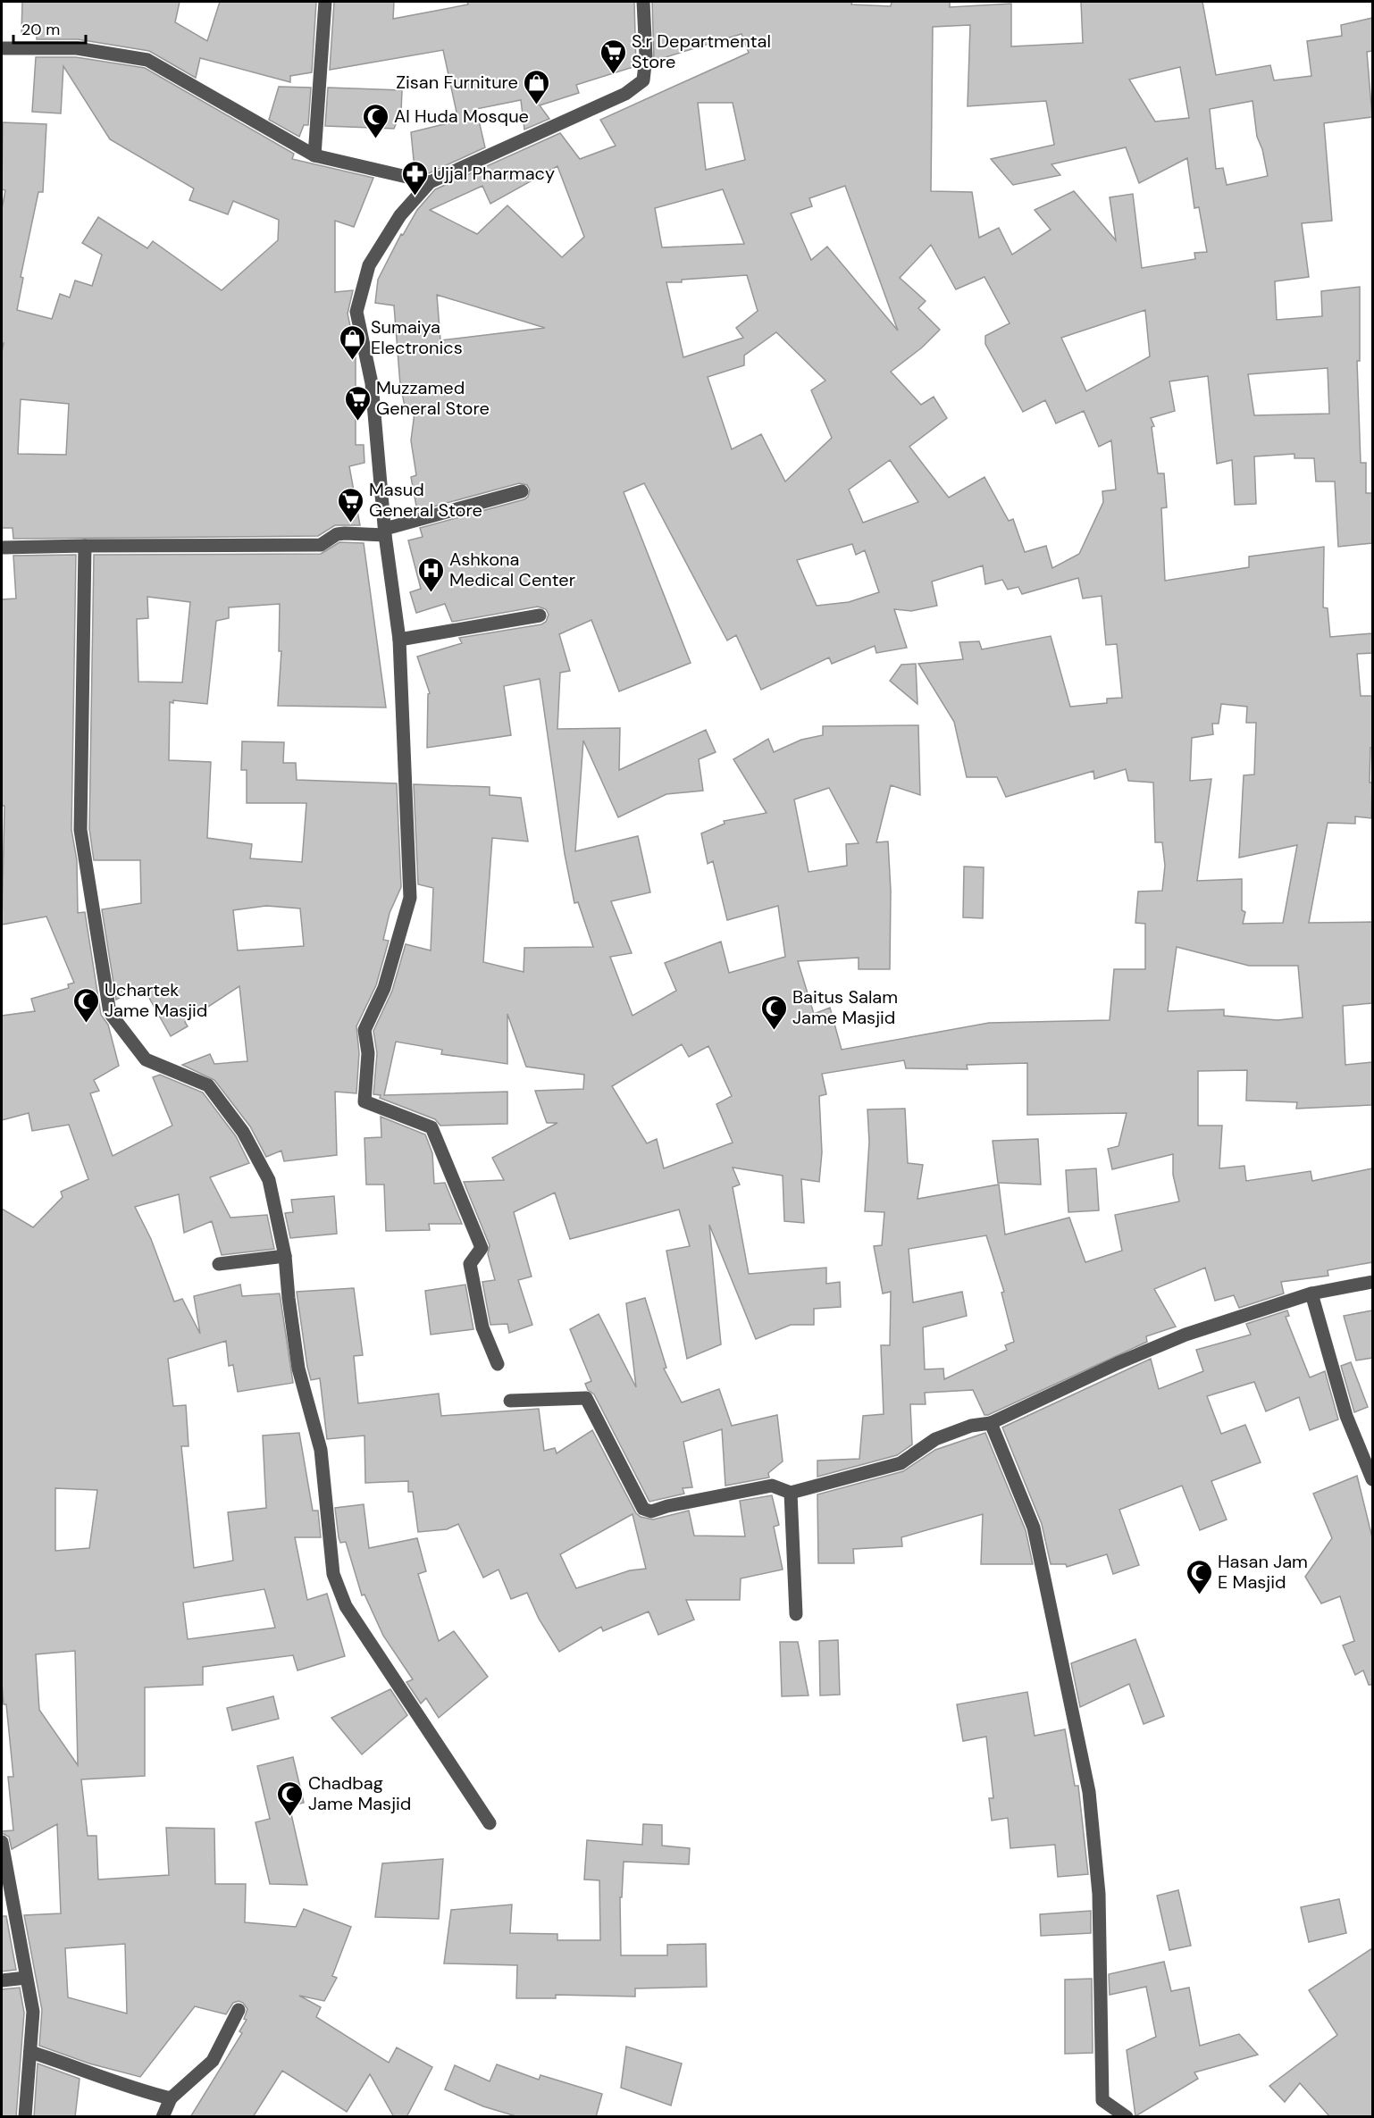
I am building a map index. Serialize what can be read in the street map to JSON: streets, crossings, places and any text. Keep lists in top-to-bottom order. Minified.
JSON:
{"places":{"supermarket":["S.r Departmental Store","Muzzamed General Store","Masud General Store"],"shop":["Zisan Furniture","Sumaiya Electronics"],"mosque":["Al Huda Mosque","Uchartek Jame Masjid","Baitus Salam Jame Masjid","Hasan Jam E Masjid","Chadbag Jame Masjid"],"pharmacy":["Ujjal Pharmacy"],"hospital":["Ashkona Medical Center"]},"scale_bar":"20 m"}
